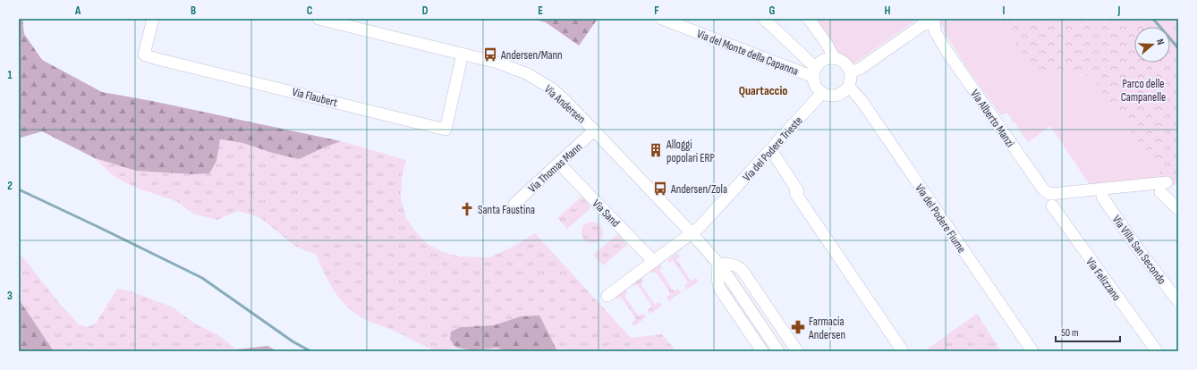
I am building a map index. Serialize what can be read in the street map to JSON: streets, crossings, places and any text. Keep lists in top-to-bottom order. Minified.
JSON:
{"streets":{"street":["Via del Monte della Capanna","Via Flaubert","Via Andersen","Via Alberto Manzi","Via del Podere Trieste","Via Thomas Mann","Via Sand","Via del Podere Fiume","Via Villa San Secondo","Via Felizzano"]},"crossings":[["Via del Monte della Capanna","Via Alberto Manzi"],["Via del Monte della Capanna","Via del Podere Trieste"],["Via del Monte della Capanna","Via del Podere Fiume"],["Via Flaubert","Via Andersen"],["Via Andersen","Via del Podere Trieste"],["Via Andersen","Via Thomas Mann"],["Via Alberto Manzi","Via del Podere Trieste"],["Via Alberto Manzi","Via del Podere Fiume"],["Via del Podere Trieste","Via Sand"],["Via del Podere Trieste","Via del Podere Fiume"],["Via Thomas Mann","Via Sand"]],"districts":["Quartaccio"],"parks":["Parco delle Campanelle"],"places":{"bus stop":["Andersen/Mann","Andersen/Zola"],"building":["Alloggi popolari ERP"],"church":["Santa Faustina"],"pharmacy":["Farmacia Andersen"]},"scale_bar":"50 m","north":"right","grid":{"columns":["A","B","C","D","E","F","G","H","I","J"],"rows":["1","2","3"]}}
